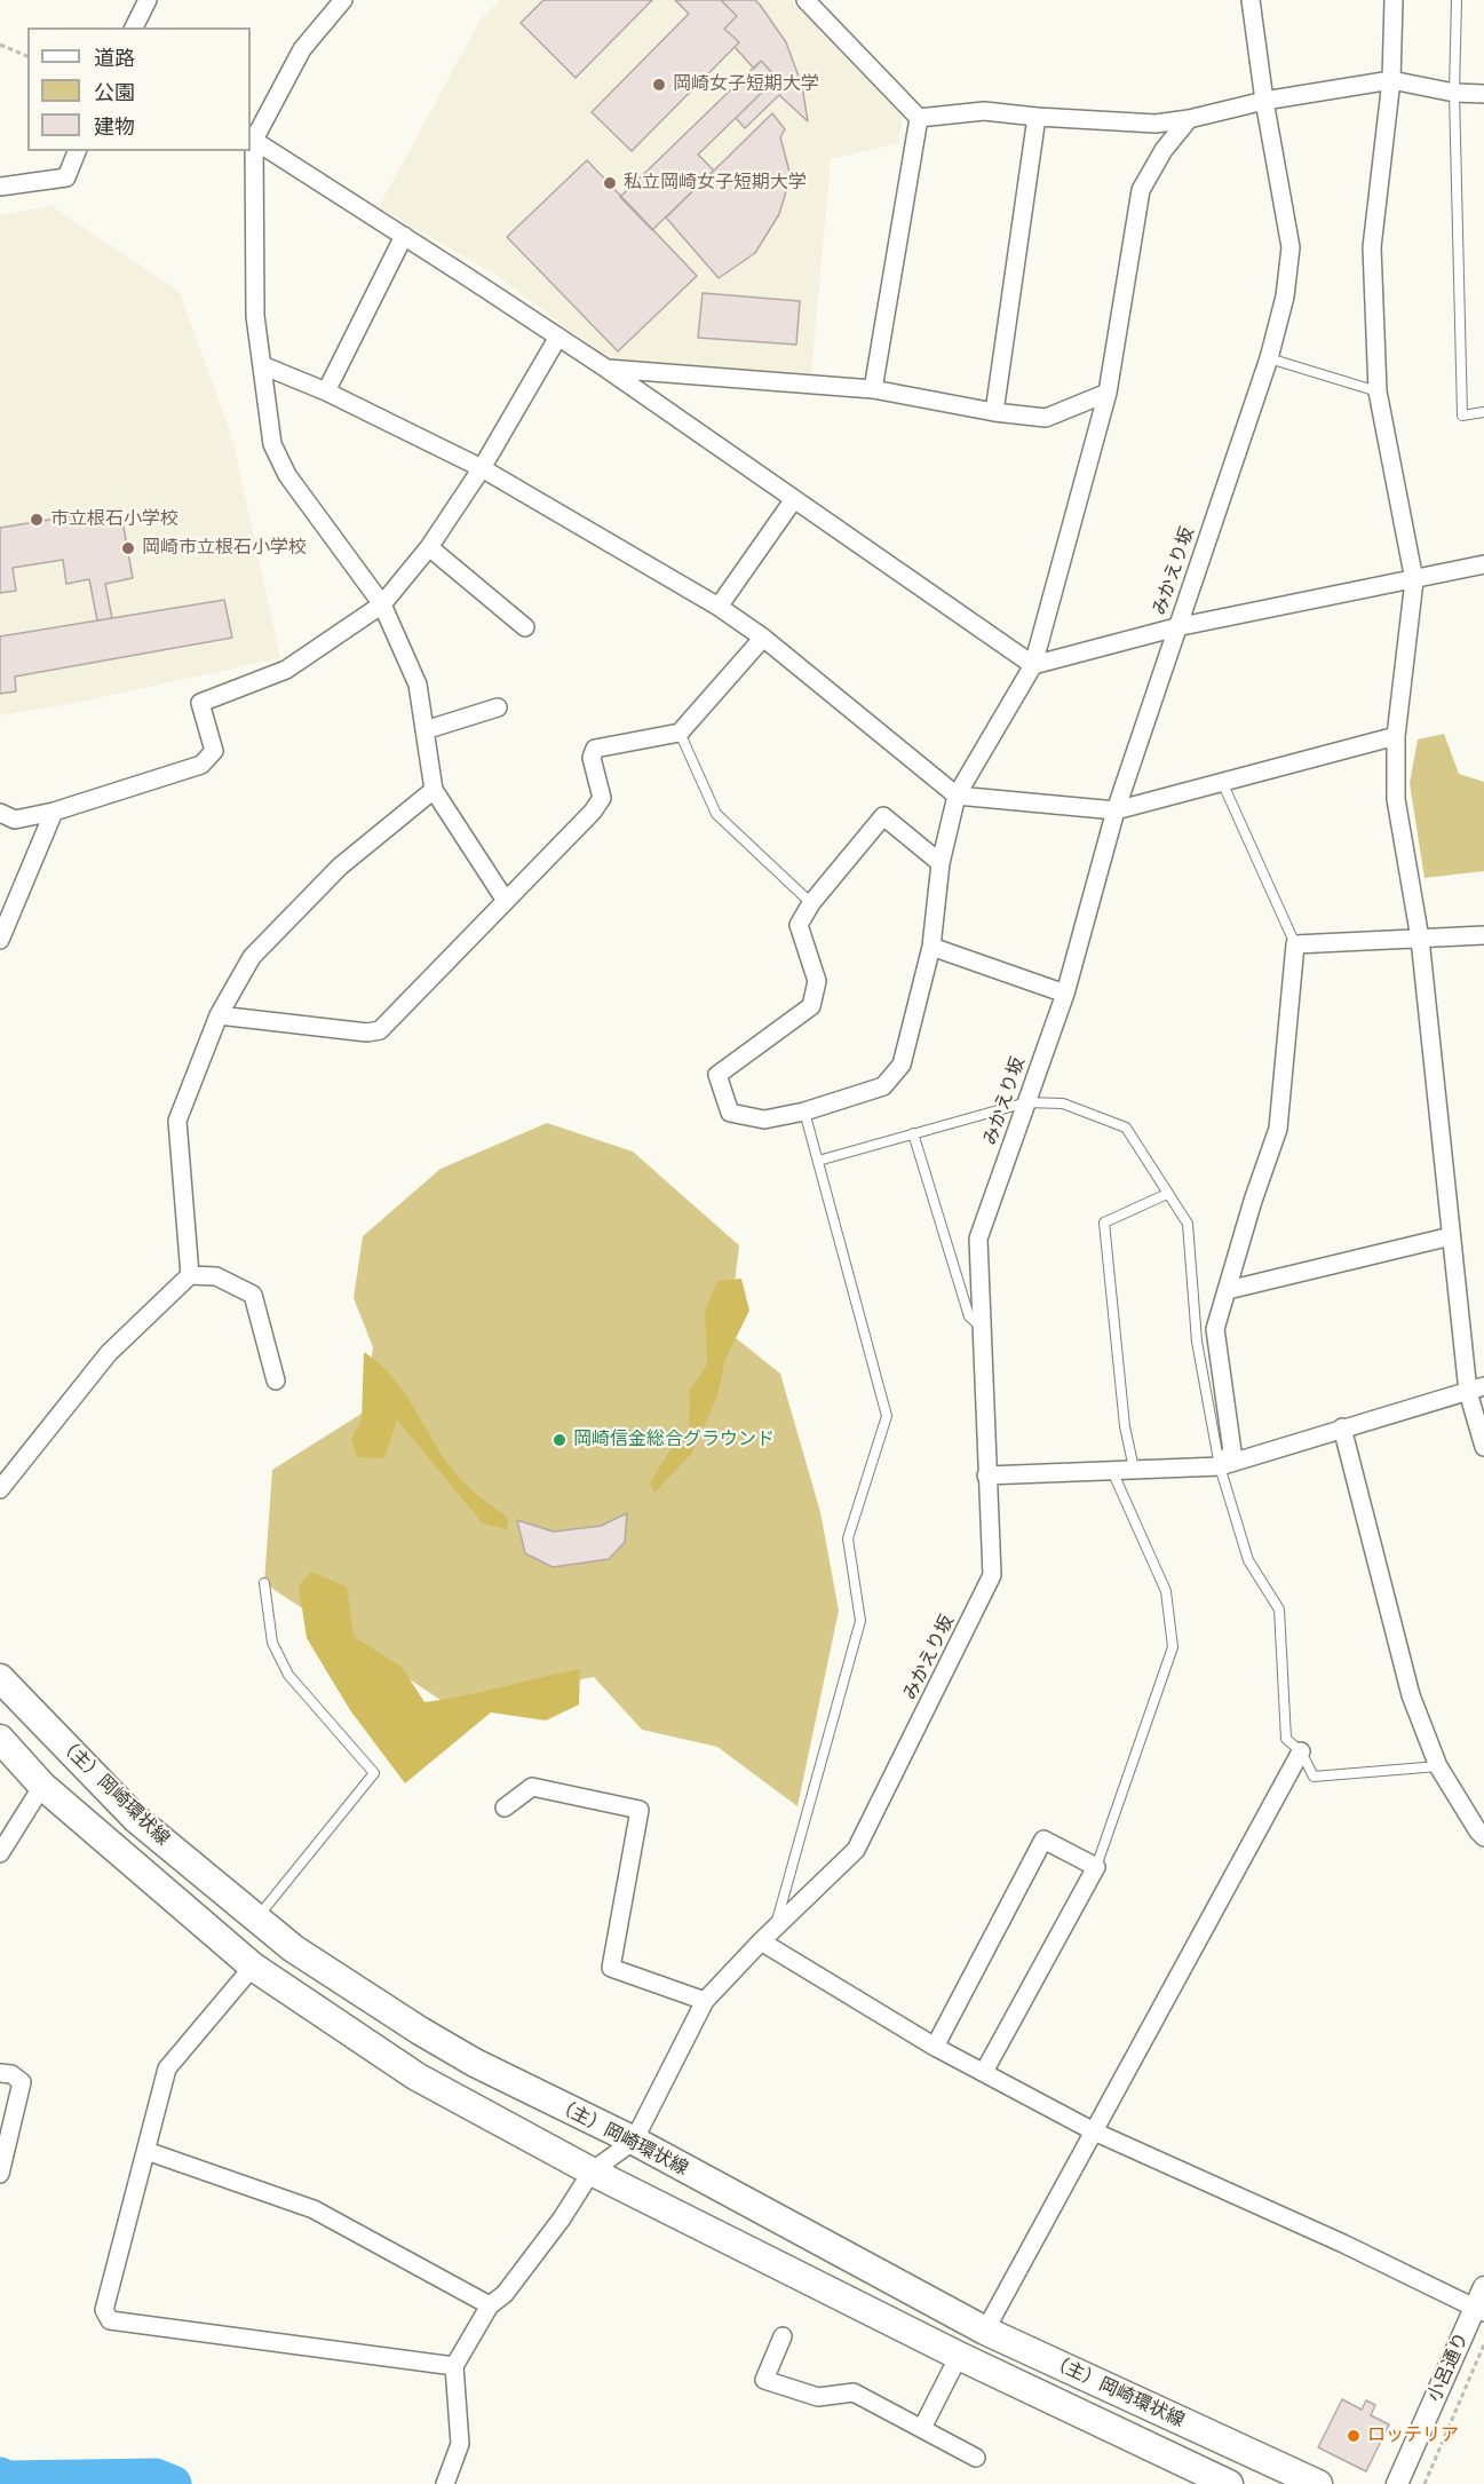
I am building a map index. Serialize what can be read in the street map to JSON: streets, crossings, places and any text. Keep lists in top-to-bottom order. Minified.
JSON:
{"streets":{"main road":["（主）岡崎環状線"],"street":["みかえり坂","小呂通り"]},"crossings":[["みかえり坂","（主）岡崎環状線"]],"places":["岡崎女子短期大学","私立岡崎女子短期大学","市立根石小学校","岡崎市立根石小学校","岡崎信金総合グラウンド","ロッテリア"],"legend":["道路","公園","建物"]}
